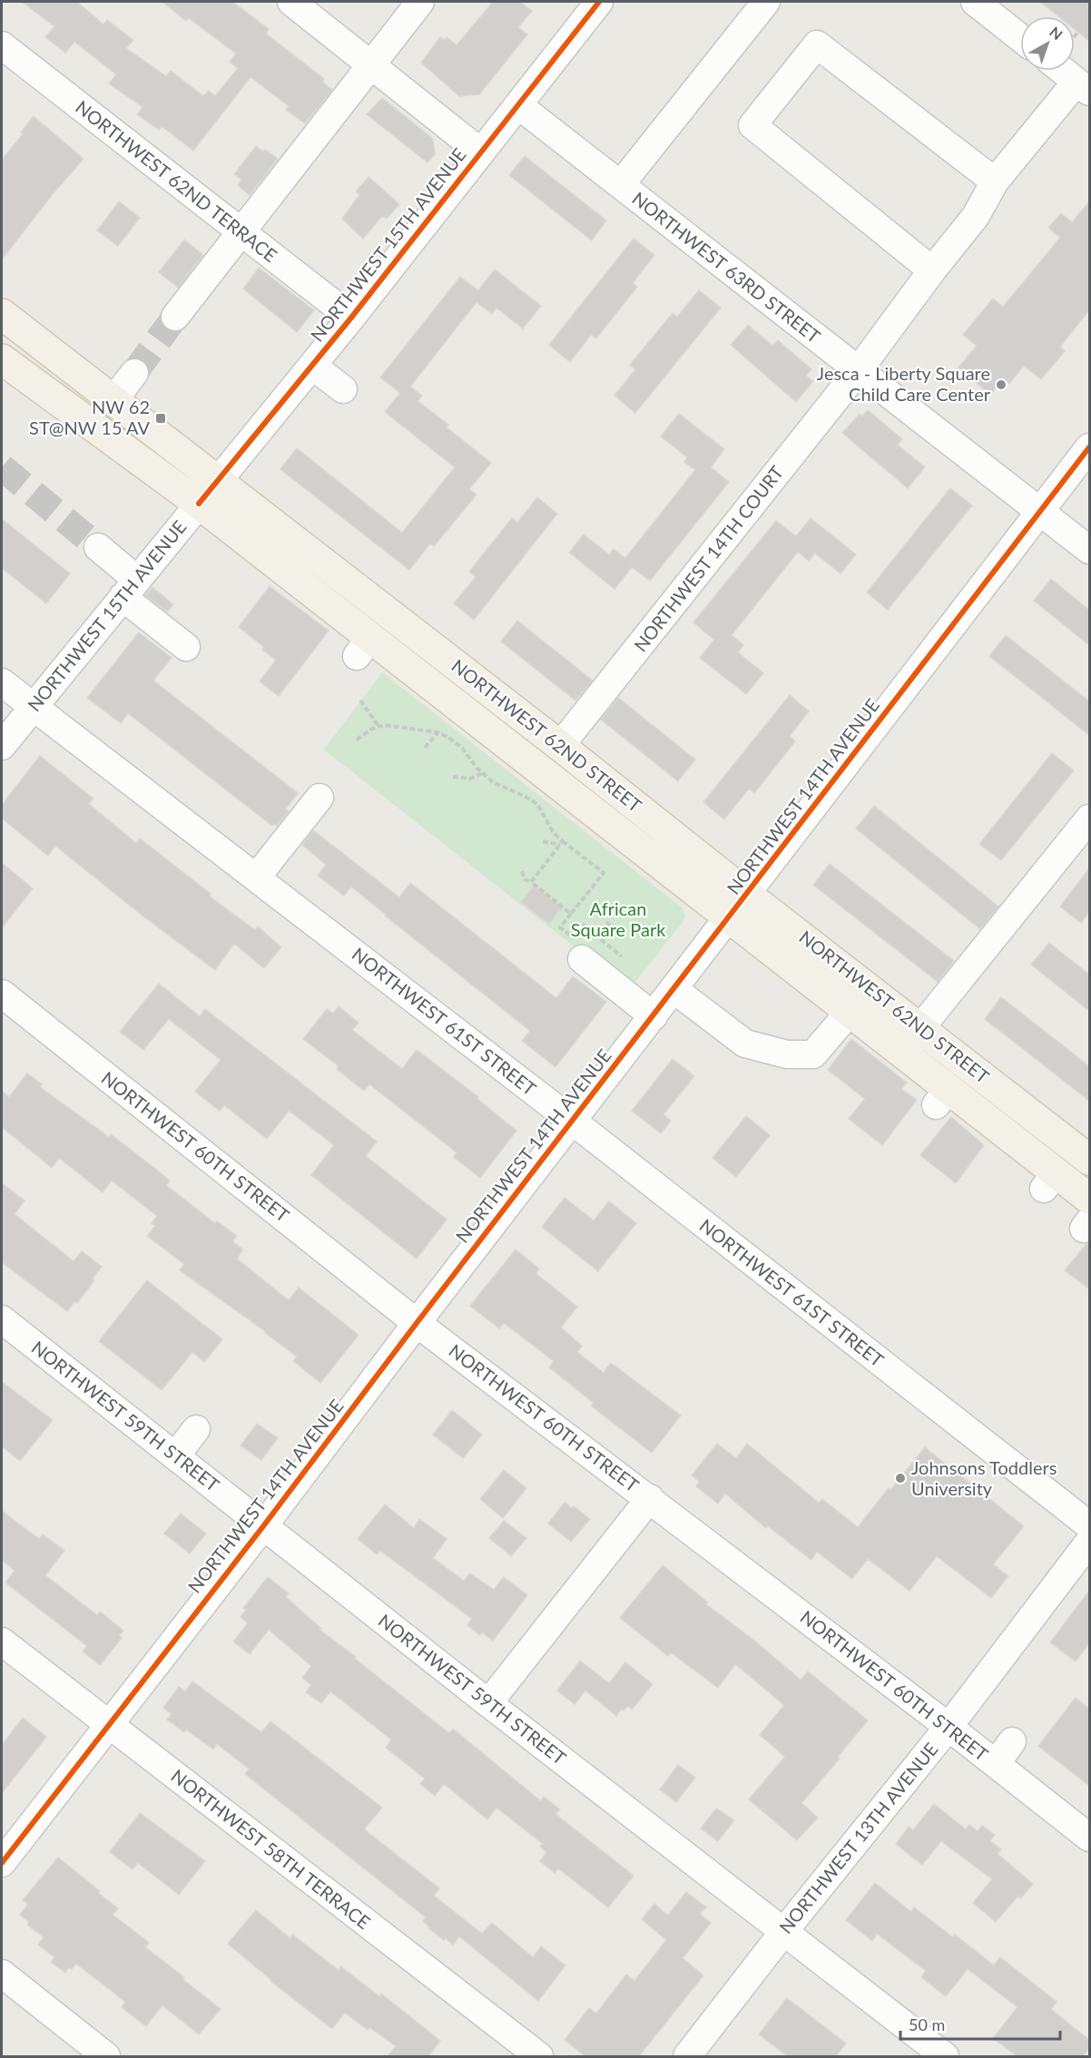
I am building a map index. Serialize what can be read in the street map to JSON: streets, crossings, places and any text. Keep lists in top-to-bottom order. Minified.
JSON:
{"streets":{"main road":["NORTHWEST 62ND STREET"],"street":["NORTHWEST 62ND TERRACE","NORTHWEST 15TH AVENUE","NORTHWEST 63RD STREET","NORTHWEST 14TH COURT","NORTHWEST 14TH AVENUE","NORTHWEST 61ST STREET","NORTHWEST 60TH STREET","NORTHWEST 59TH STREET","NORTHWEST 13TH AVENUE","NORTHWEST 58TH TERRACE"]},"crossings":[["NORTHWEST 62ND TERRACE","NORTHWEST 15TH AVENUE"],["NORTHWEST 15TH AVENUE","NORTHWEST 63RD STREET"],["NORTHWEST 15TH AVENUE","NORTHWEST 62ND STREET"],["NORTHWEST 15TH AVENUE","NORTHWEST 61ST STREET"],["NORTHWEST 63RD STREET","NORTHWEST 14TH COURT"],["NORTHWEST 63RD STREET","NORTHWEST 14TH AVENUE"],["NORTHWEST 14TH COURT","NORTHWEST 62ND STREET"],["NORTHWEST 62ND STREET","NORTHWEST 14TH AVENUE"],["NORTHWEST 14TH AVENUE","NORTHWEST 61ST STREET"],["NORTHWEST 14TH AVENUE","NORTHWEST 60TH STREET"],["NORTHWEST 14TH AVENUE","NORTHWEST 59TH STREET"],["NORTHWEST 14TH AVENUE","NORTHWEST 58TH TERRACE"],["NORTHWEST 60TH STREET","NORTHWEST 13TH AVENUE"],["NORTHWEST 59TH STREET","NORTHWEST 13TH AVENUE"]],"parks":["African Square Park"],"places":{"other":["Jesca - Liberty Square Child Care Center","Johnsons Toddlers University"],"transit":["NW 62 ST@NW 15 AV"]},"scale_bar":"50 m","north":"top right"}
